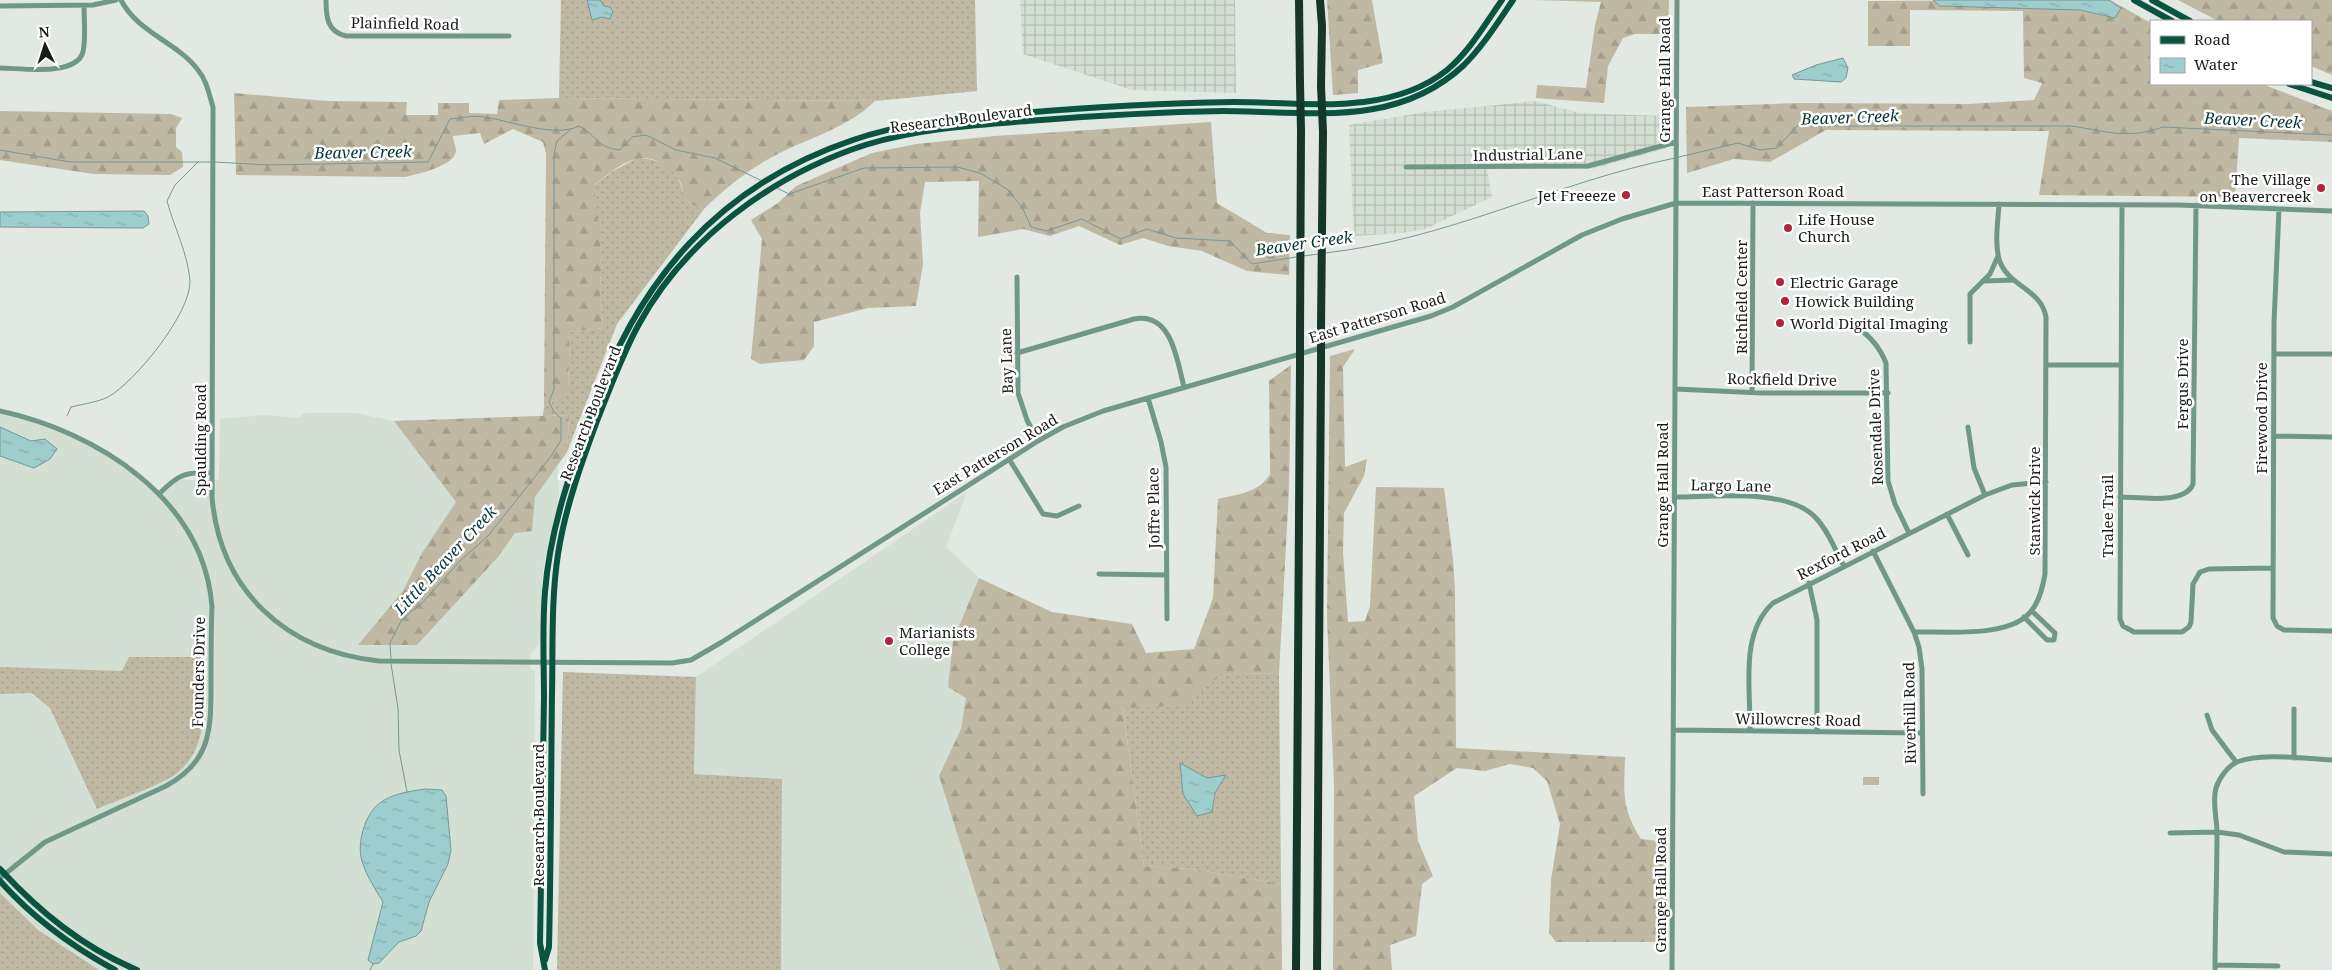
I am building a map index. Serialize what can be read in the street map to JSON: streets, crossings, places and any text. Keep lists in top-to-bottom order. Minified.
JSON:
{"streets":{"main road":["Research Boulevard"],"street":["Plainfield Road","Grange Hall Road","Industrial Lane","East Patterson Road","Richfield Center","Bay Lane","Rockfield Drive","Fergus Drive","Firewood Drive","Rosendale Drive","Spaulding Road","Largo Lane","Stanwick Drive","Joffre Place","Tralee Trail","Rexford Road","Founders Drive","Riverhill Road","Willowcrest Road"]},"crossings":[["Grange Hall Road","Industrial Lane"],["Grange Hall Road","East Patterson Road"],["Grange Hall Road","Rockfield Drive"],["Grange Hall Road","Largo Lane"],["Grange Hall Road","Willowcrest Road"],["Research Boulevard","East Patterson Road"],["Research Boulevard","Spaulding Road"],["East Patterson Road","Richfield Center"],["East Patterson Road","Bay Lane"],["East Patterson Road","Fergus Drive"],["East Patterson Road","Firewood Drive"],["East Patterson Road","Spaulding Road"],["East Patterson Road","Stanwick Drive"],["East Patterson Road","Joffre Place"],["East Patterson Road","Tralee Trail"],["Richfield Center","Rockfield Drive"],["Rockfield Drive","Rosendale Drive"],["Fergus Drive","Tralee Trail"],["Firewood Drive","Tralee Trail"],["Rosendale Drive","Rexford Road"],["Largo Lane","Rexford Road"],["Stanwick Drive","Rexford Road"],["Rexford Road","Riverhill Road"],["Rexford Road","Willowcrest Road"],["Riverhill Road","Willowcrest Road"]],"water":["Beaver Creek","Little Beaver Creek"],"places":["The Village on Beavercreek","Jet Freeeze","Life House Church","Electric Garage","Howick Building","World Digital Imaging","Marianists College"],"legend":["Road","Water"],"north":"top"}
